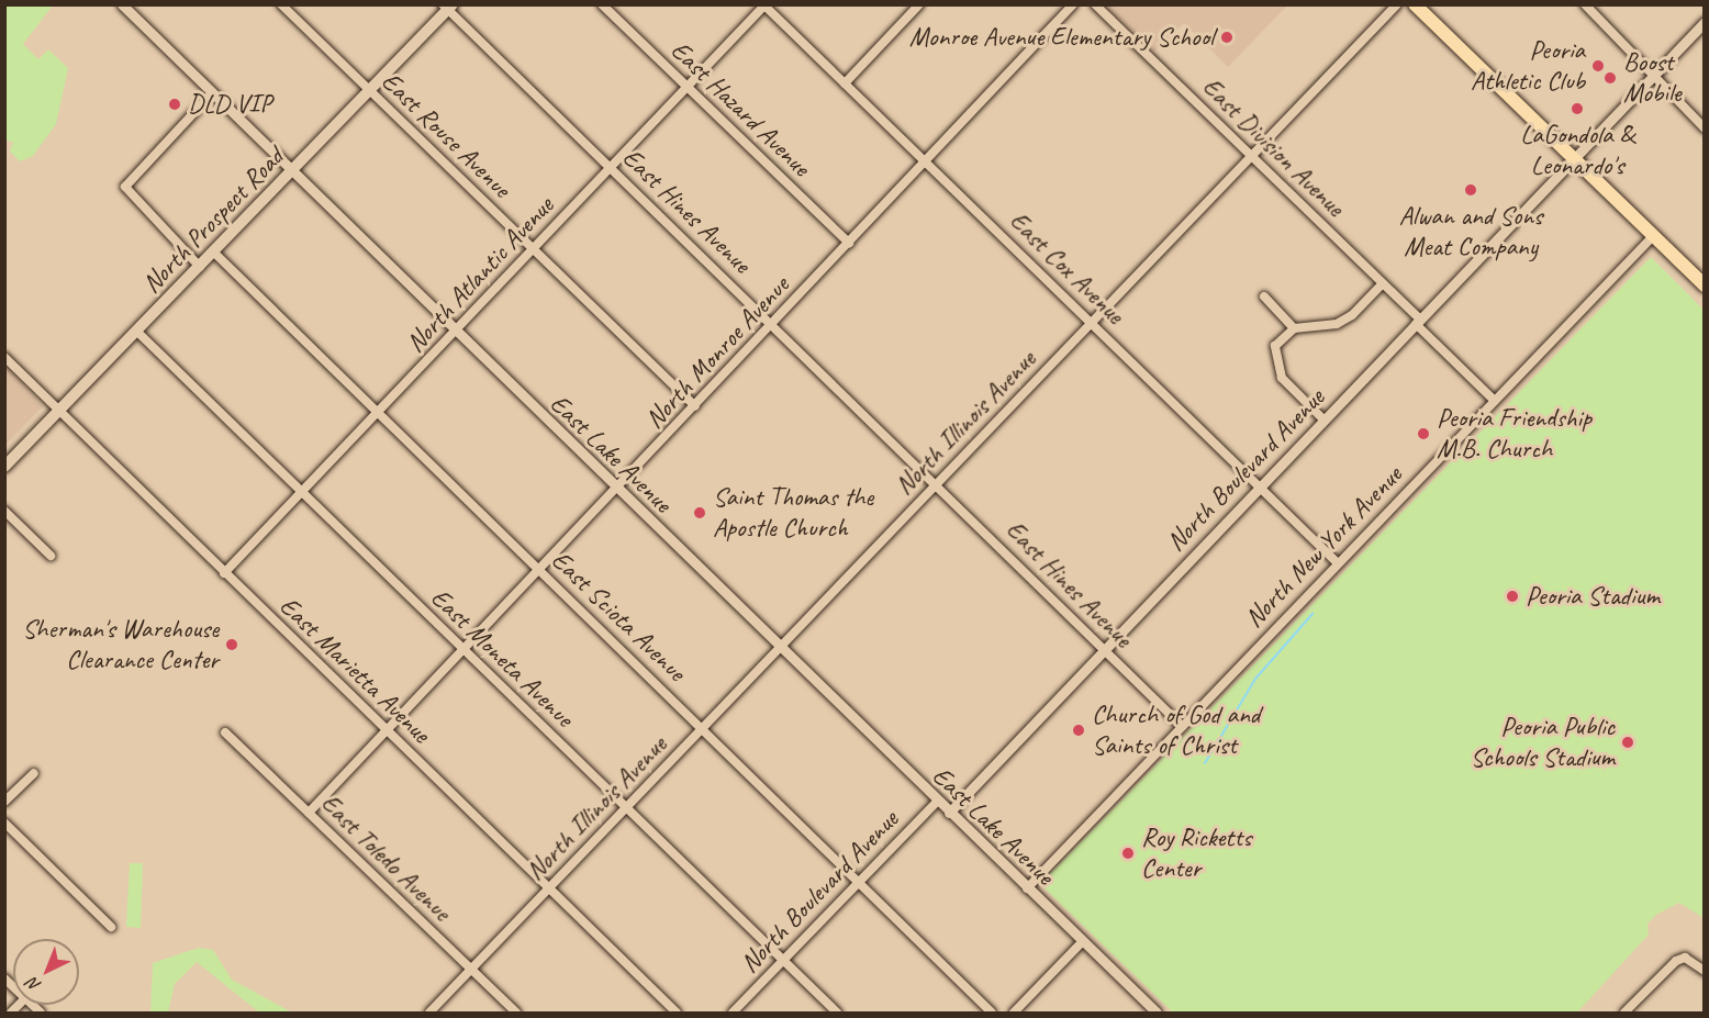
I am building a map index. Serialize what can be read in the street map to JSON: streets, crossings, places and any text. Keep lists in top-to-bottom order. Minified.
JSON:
{"streets":{"main road":["North Prospect Road"],"street":["East Hazard Avenue","East Rouse Avenue","East Division Avenue","East Hines Avenue","East Cox Avenue","North Atlantic Avenue","North Monroe Avenue","North Illinois Avenue","East Lake Avenue","North Boulevard Avenue","North New York Avenue","East Sciota Avenue","East Moneta Avenue","East Marietta Avenue","East Toledo Avenue"]},"crossings":[["East Hazard Avenue","North Atlantic Avenue"],["East Hazard Avenue","North Monroe Avenue"],["East Rouse Avenue","North Prospect Road"],["East Rouse Avenue","North Atlantic Avenue"],["East Rouse Avenue","North Monroe Avenue"],["East Division Avenue","North Illinois Avenue"],["East Division Avenue","North Boulevard Avenue"],["East Division Avenue","North New York Avenue"],["East Hines Avenue","North Prospect Road"],["East Hines Avenue","North Atlantic Avenue"],["East Hines Avenue","North Monroe Avenue"],["East Hines Avenue","North Illinois Avenue"],["East Hines Avenue","North Boulevard Avenue"],["East Hines Avenue","North New York Avenue"],["North Prospect Road","East Lake Avenue"],["North Prospect Road","East Sciota Avenue"],["North Prospect Road","East Moneta Avenue"],["North Prospect Road","East Marietta Avenue"],["East Cox Avenue","North Atlantic Avenue"],["East Cox Avenue","North Monroe Avenue"],["East Cox Avenue","North Illinois Avenue"],["East Cox Avenue","North Boulevard Avenue"],["East Cox Avenue","North New York Avenue"],["North Atlantic Avenue","East Lake Avenue"],["North Atlantic Avenue","East Sciota Avenue"],["North Atlantic Avenue","East Moneta Avenue"],["North Atlantic Avenue","East Marietta Avenue"],["North Monroe Avenue","East Lake Avenue"],["North Monroe Avenue","East Sciota Avenue"],["North Monroe Avenue","East Moneta Avenue"],["North Monroe Avenue","East Marietta Avenue"],["North Monroe Avenue","East Toledo Avenue"],["North Illinois Avenue","East Lake Avenue"],["North Illinois Avenue","East Sciota Avenue"],["North Illinois Avenue","East Moneta Avenue"],["North Illinois Avenue","East Marietta Avenue"],["North Illinois Avenue","East Toledo Avenue"],["East Lake Avenue","North Boulevard Avenue"],["East Lake Avenue","North New York Avenue"],["North Boulevard Avenue","East Sciota Avenue"],["North Boulevard Avenue","East Moneta Avenue"]],"places":["Monroe Avenue Elementary School","Peoria Athletic Club","Boost Mobile","DLD VIP","LaGondola & Leonardo's","Alwan and Sons Meat Company","Peoria Friendship M.B. Church","Saint Thomas the Apostle Church","Peoria Stadium","Sherman's Warehouse Clearance Center","Church of God and Saints of Christ","Peoria Public Schools Stadium","Roy Ricketts Center"],"north":"bottom left"}
